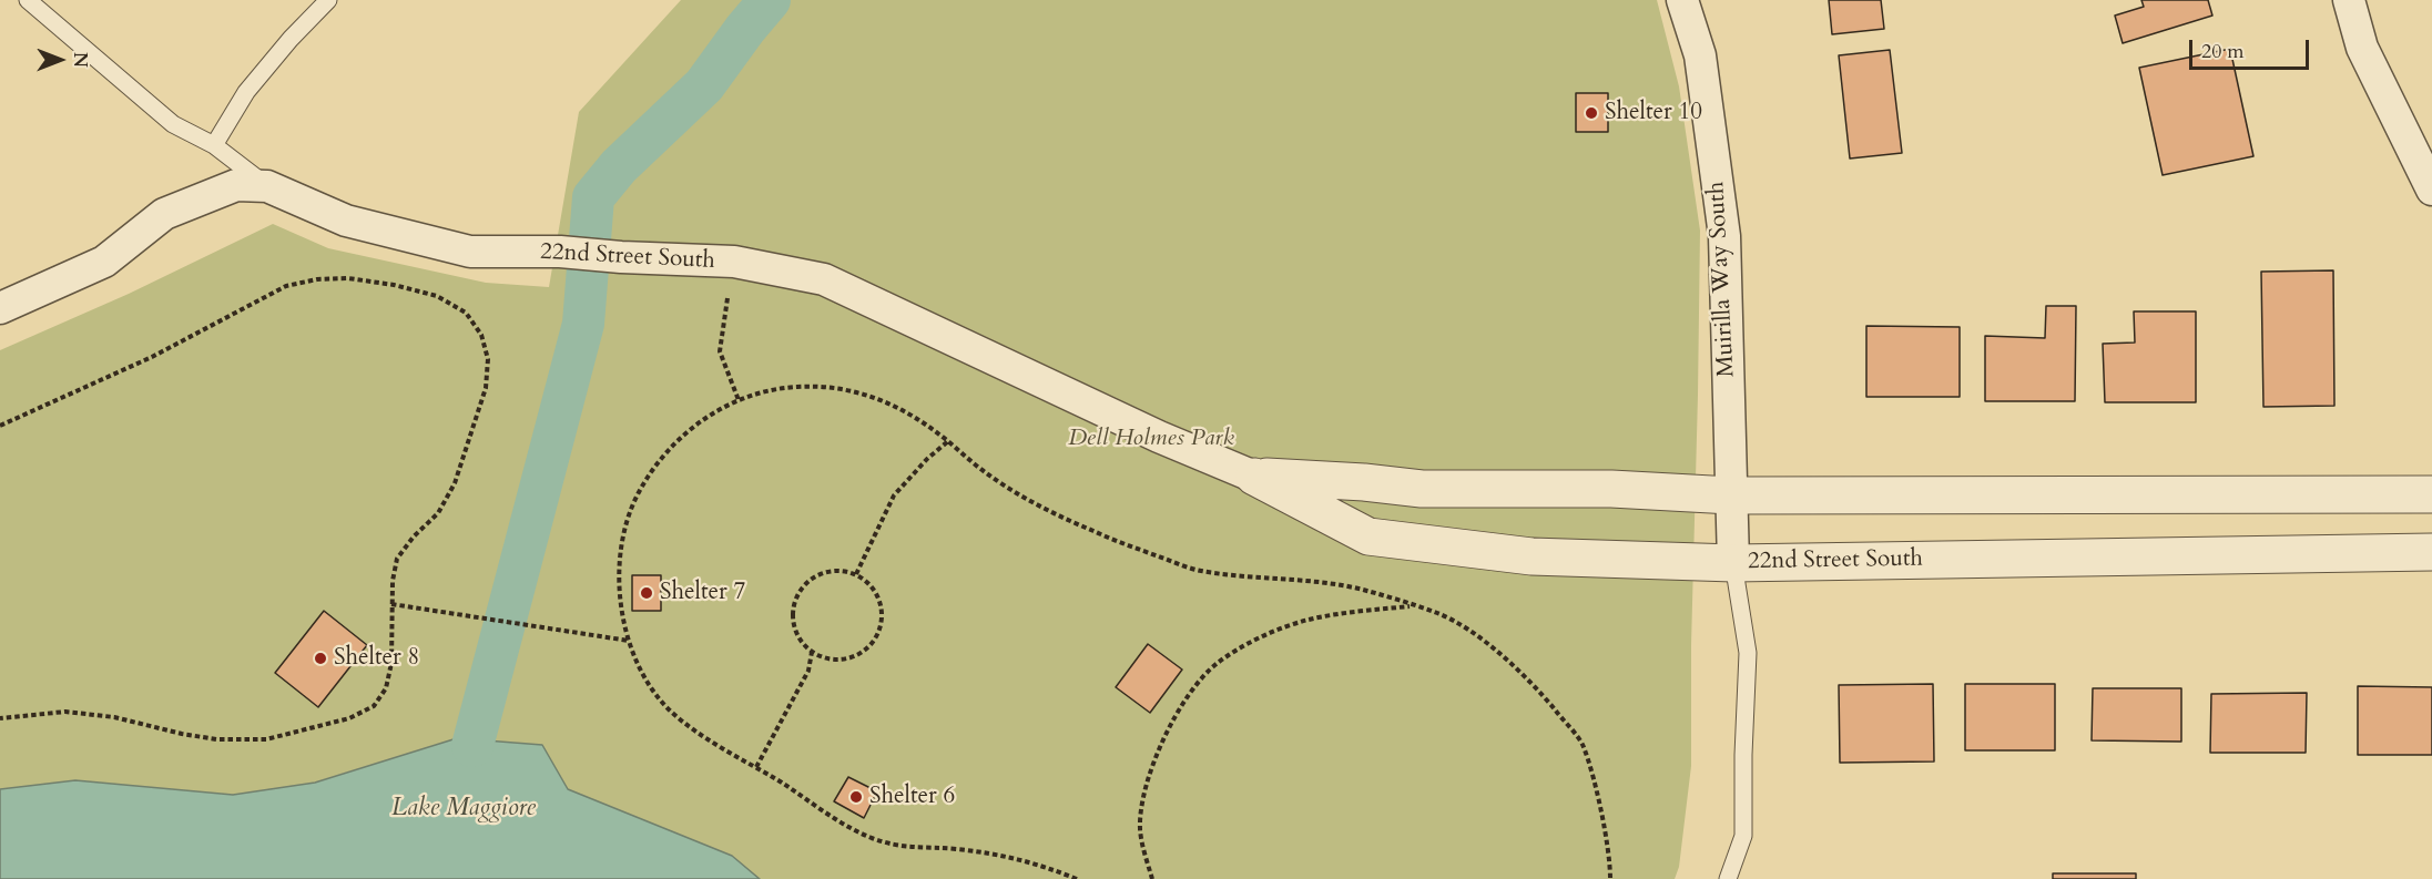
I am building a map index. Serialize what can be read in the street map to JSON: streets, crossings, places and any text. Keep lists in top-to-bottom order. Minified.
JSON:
{"streets":{"street":["22nd Street South","Muirilla Way South"]},"crossings":[["22nd Street South","Muirilla Way South"]],"water":["Lake Maggiore"],"parks":["Dell Holmes Park"],"places":["Shelter 10","Shelter 7","Shelter 8","Shelter 6"],"scale_bar":"20 m","north":"right"}
